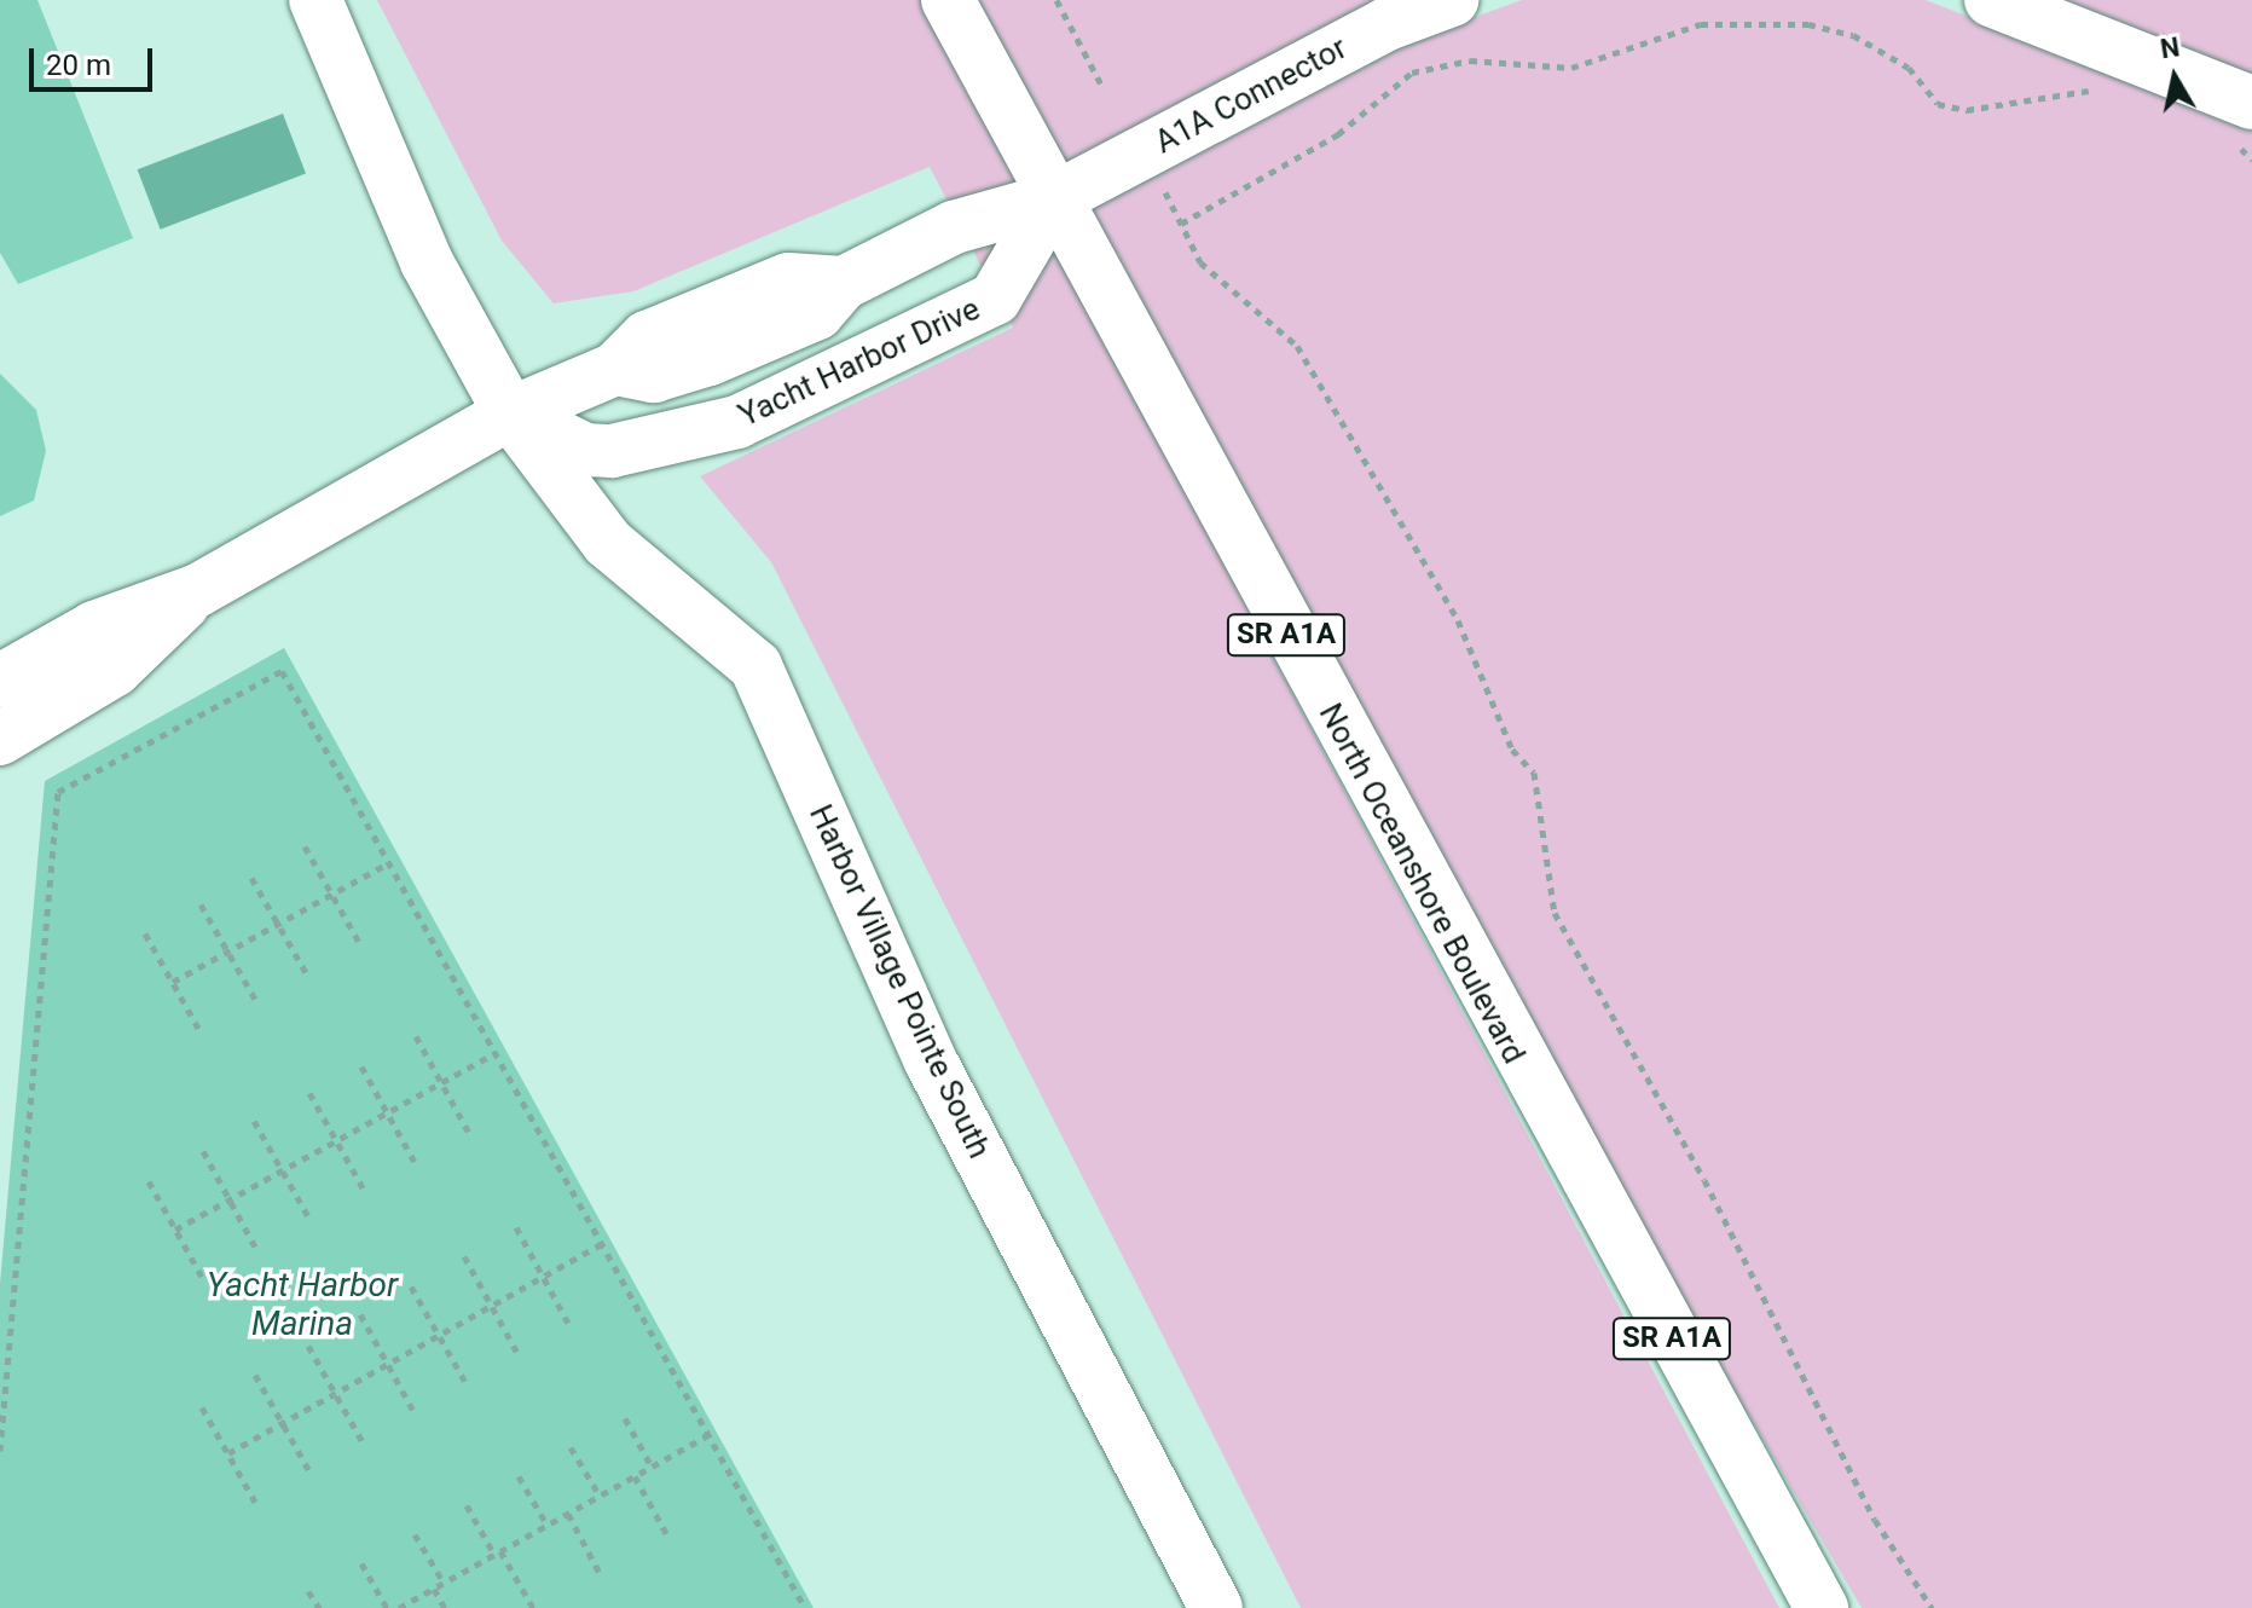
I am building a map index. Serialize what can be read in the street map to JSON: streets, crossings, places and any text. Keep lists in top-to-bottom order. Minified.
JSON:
{"streets":{"street":["A1A Connector","Yacht Harbor Drive","SR A1A","North Oceanshore Boulevard","Harbor Village Pointe South"]},"crossings":[["A1A Connector","Yacht Harbor Drive"],["A1A Connector","North Oceanshore Boulevard"],["Yacht Harbor Drive","North Oceanshore Boulevard"],["Yacht Harbor Drive","Harbor Village Pointe South"]],"water":["Yacht Harbor Marina"],"scale_bar":"20 m","north":"top"}
